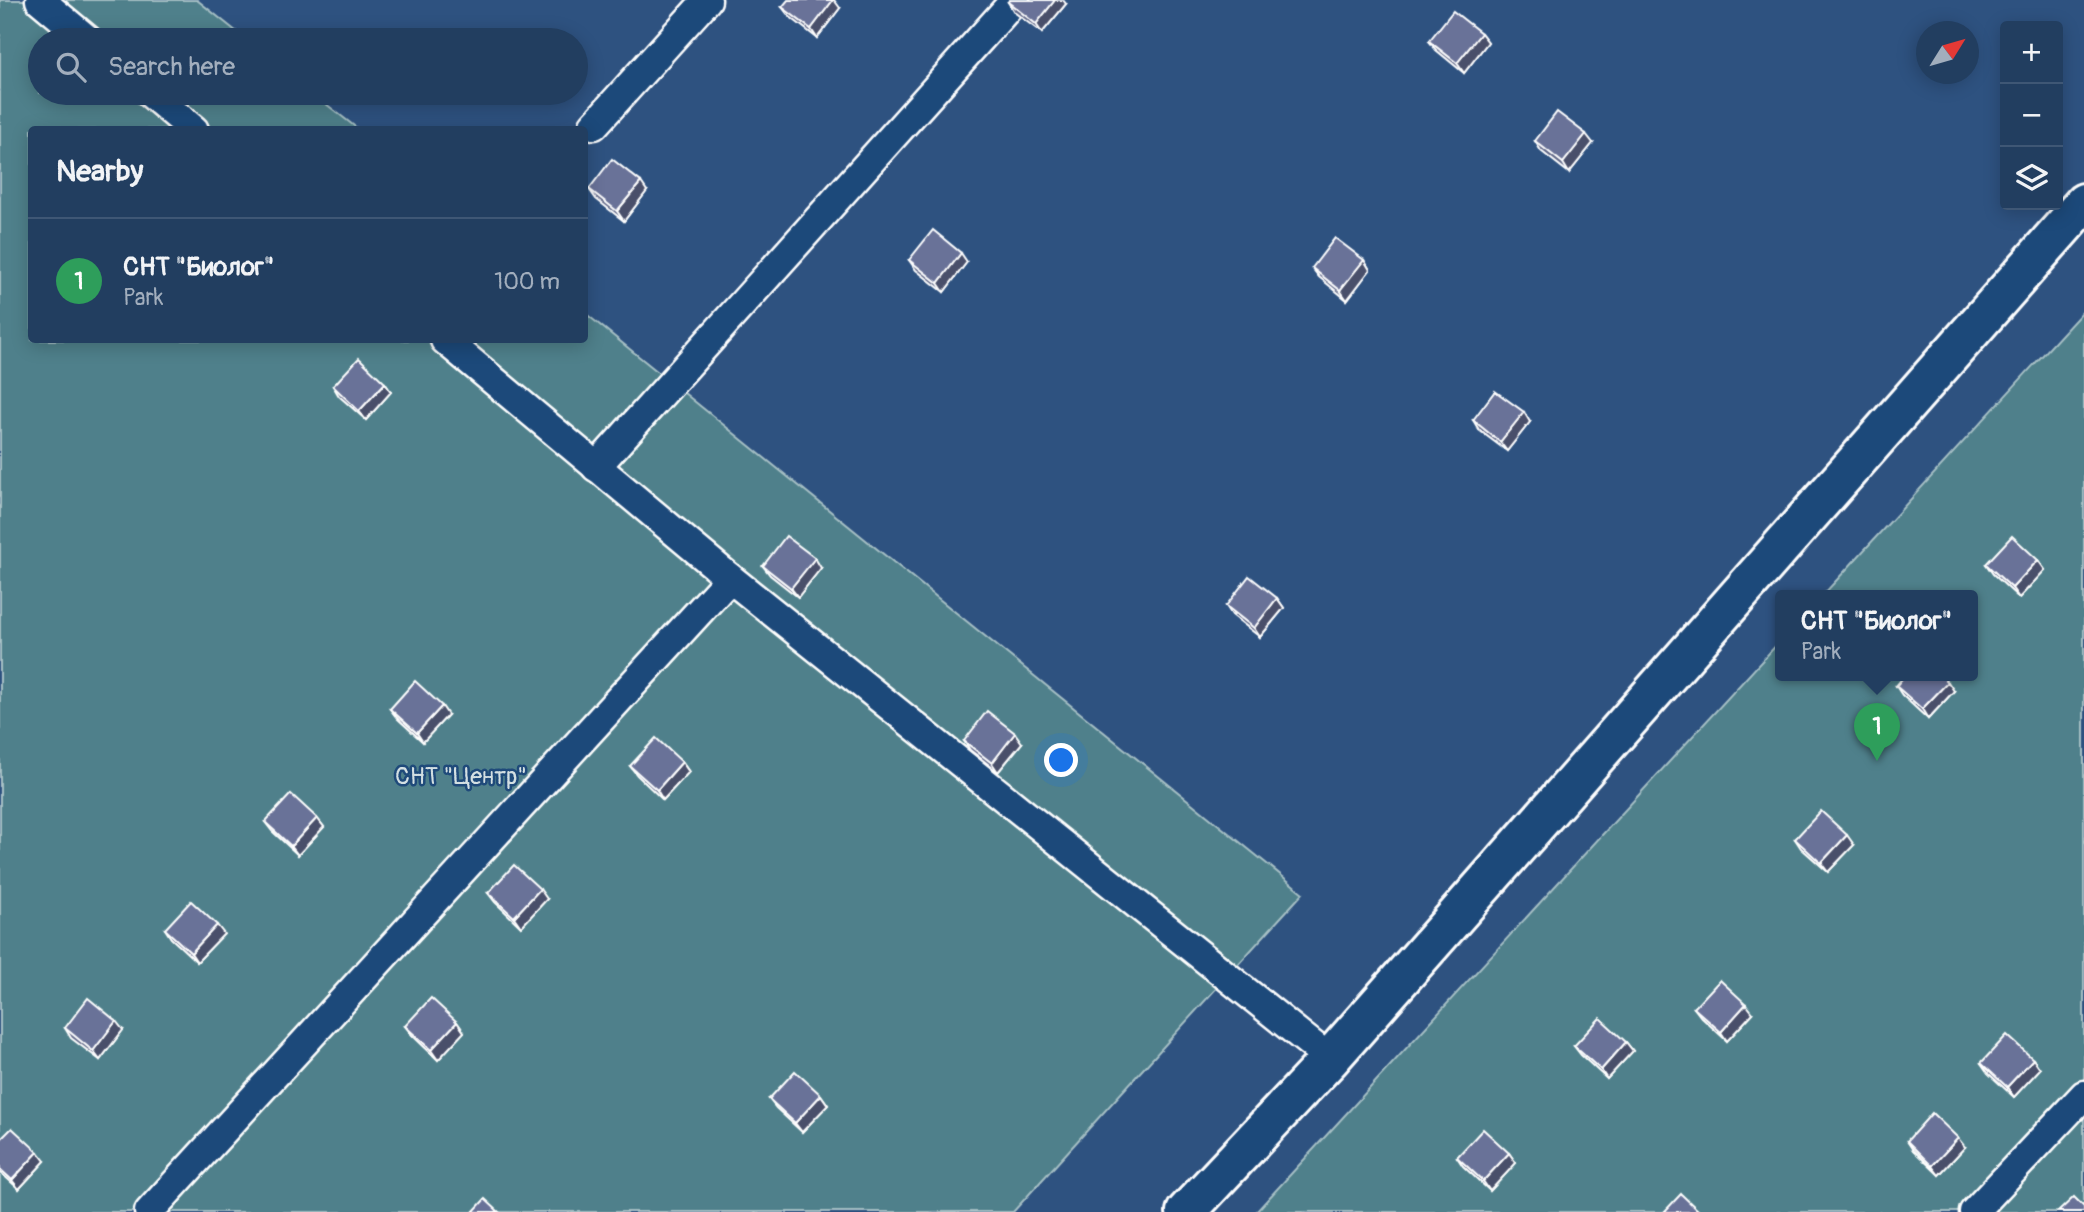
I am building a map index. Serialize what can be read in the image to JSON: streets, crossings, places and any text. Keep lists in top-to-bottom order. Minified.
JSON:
{"parks":["СНТ \"Центр\""],"north":"top right","page":{"map_buttons":["+","−"],"search":"Search here","heading":"Nearby","list":[{"mark":"1","name":"СНТ \"Биолог\"","note":"Park","value":"100 m"}],"popup":["СНТ \"Биолог\"","Park"],"pins":"1"}}
